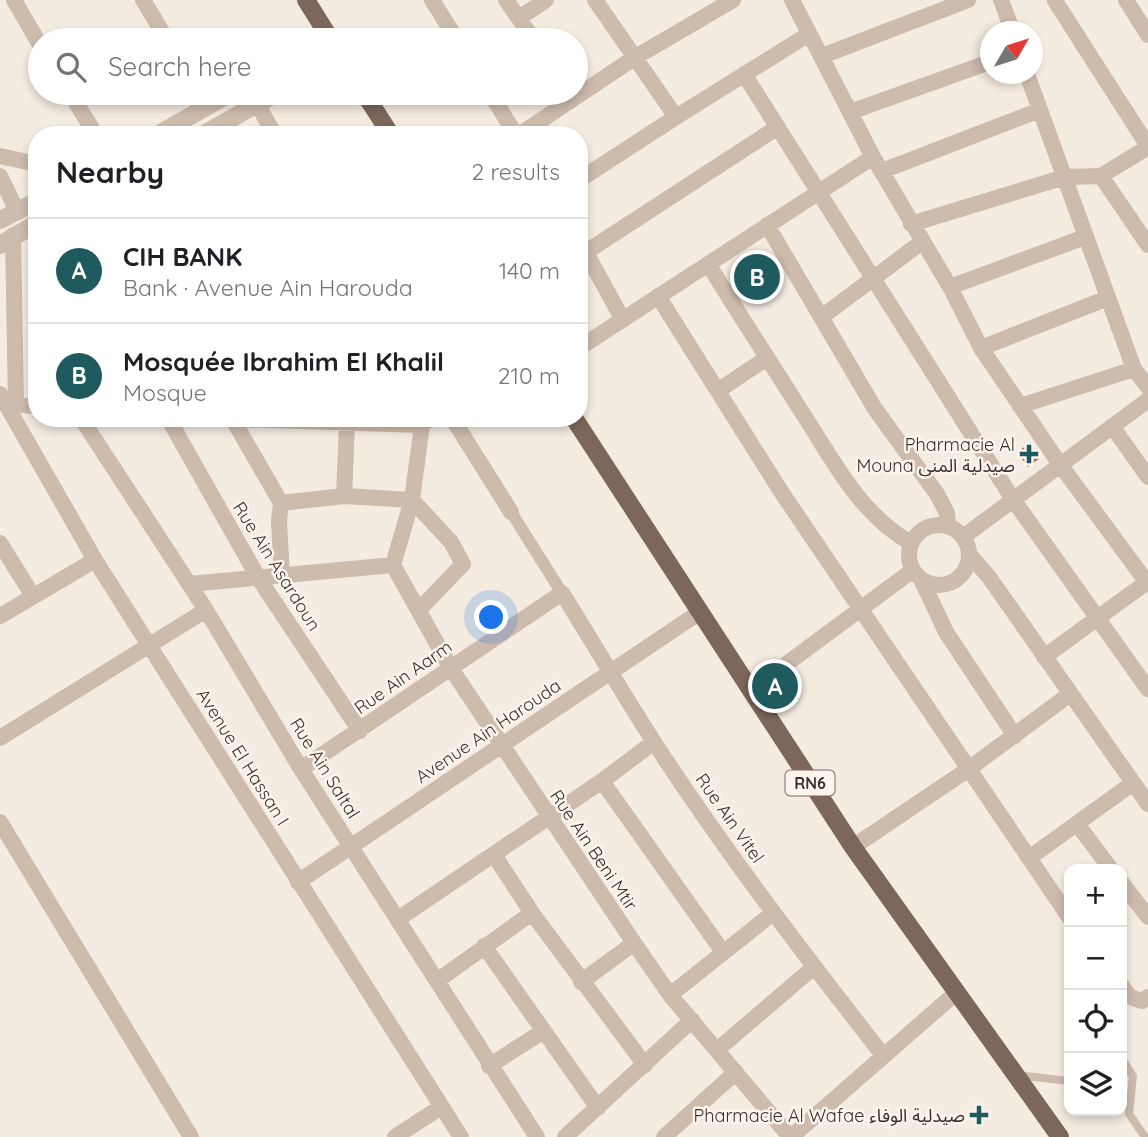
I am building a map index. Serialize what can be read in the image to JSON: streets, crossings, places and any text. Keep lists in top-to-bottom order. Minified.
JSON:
{"streets":{"main road":["RN6"],"street":["Rue Ain Asardoun","Rue Ain Aarm","Avenue Ain Harouda","Avenue El Hassan I","Rue Ain Saltal","Rue Ain Vitel","Rue Ain Beni Mtir"]},"crossings":[["Rue Ain Asardoun","Rue Ain Aarm"],["Rue Ain Aarm","Rue Ain Saltal"],["Rue Ain Aarm","Rue Ain Vitel"],["Rue Ain Aarm","Rue Ain Beni Mtir"],["Avenue Ain Harouda","Avenue El Hassan I"],["Avenue Ain Harouda","Rue Ain Saltal"],["Avenue Ain Harouda","RN6"],["Avenue Ain Harouda","Rue Ain Vitel"],["Avenue Ain Harouda","Rue Ain Beni Mtir"]],"places":{"health":["Pharmacie Al Mouna صيدلية المنى","Pharmacie Al Wafae صيدلية الوفاء"]},"north":"top right","page":{"search":"Search here","heading":["Nearby","2 results"],"list":[{"mark":"A","name":"CIH BANK","note":"Bank · Avenue Ain Harouda","value":"140 m"},{"mark":"B","name":"Mosquée Ibrahim El Khalil","note":"Mosque","value":"210 m"}],"pins":["B","A"],"map_buttons":["+","−"]}}
